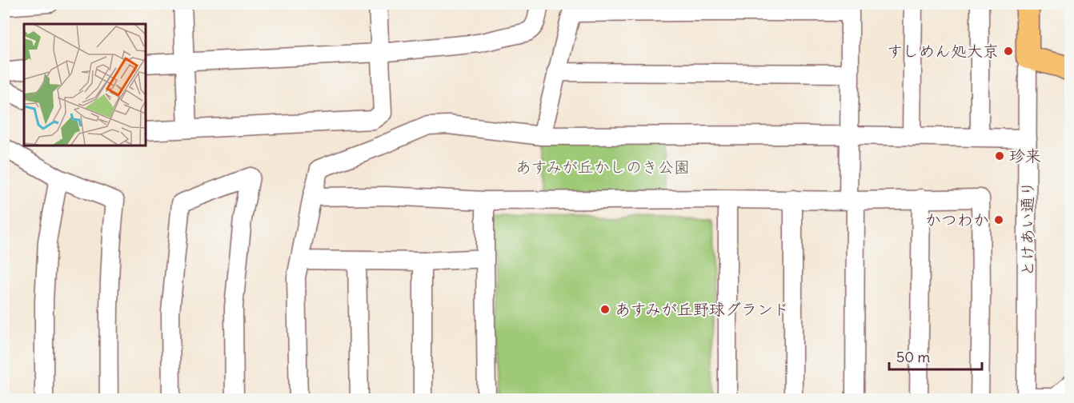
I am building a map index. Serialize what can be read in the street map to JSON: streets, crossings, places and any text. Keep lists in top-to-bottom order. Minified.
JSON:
{"streets":{"street":["とけあい通り"]},"parks":["あすみが丘かしのき公園"],"places":["すしめん処大京","珍来","かつわか","あすみが丘野球グランド"],"scale_bar":"50 m"}
